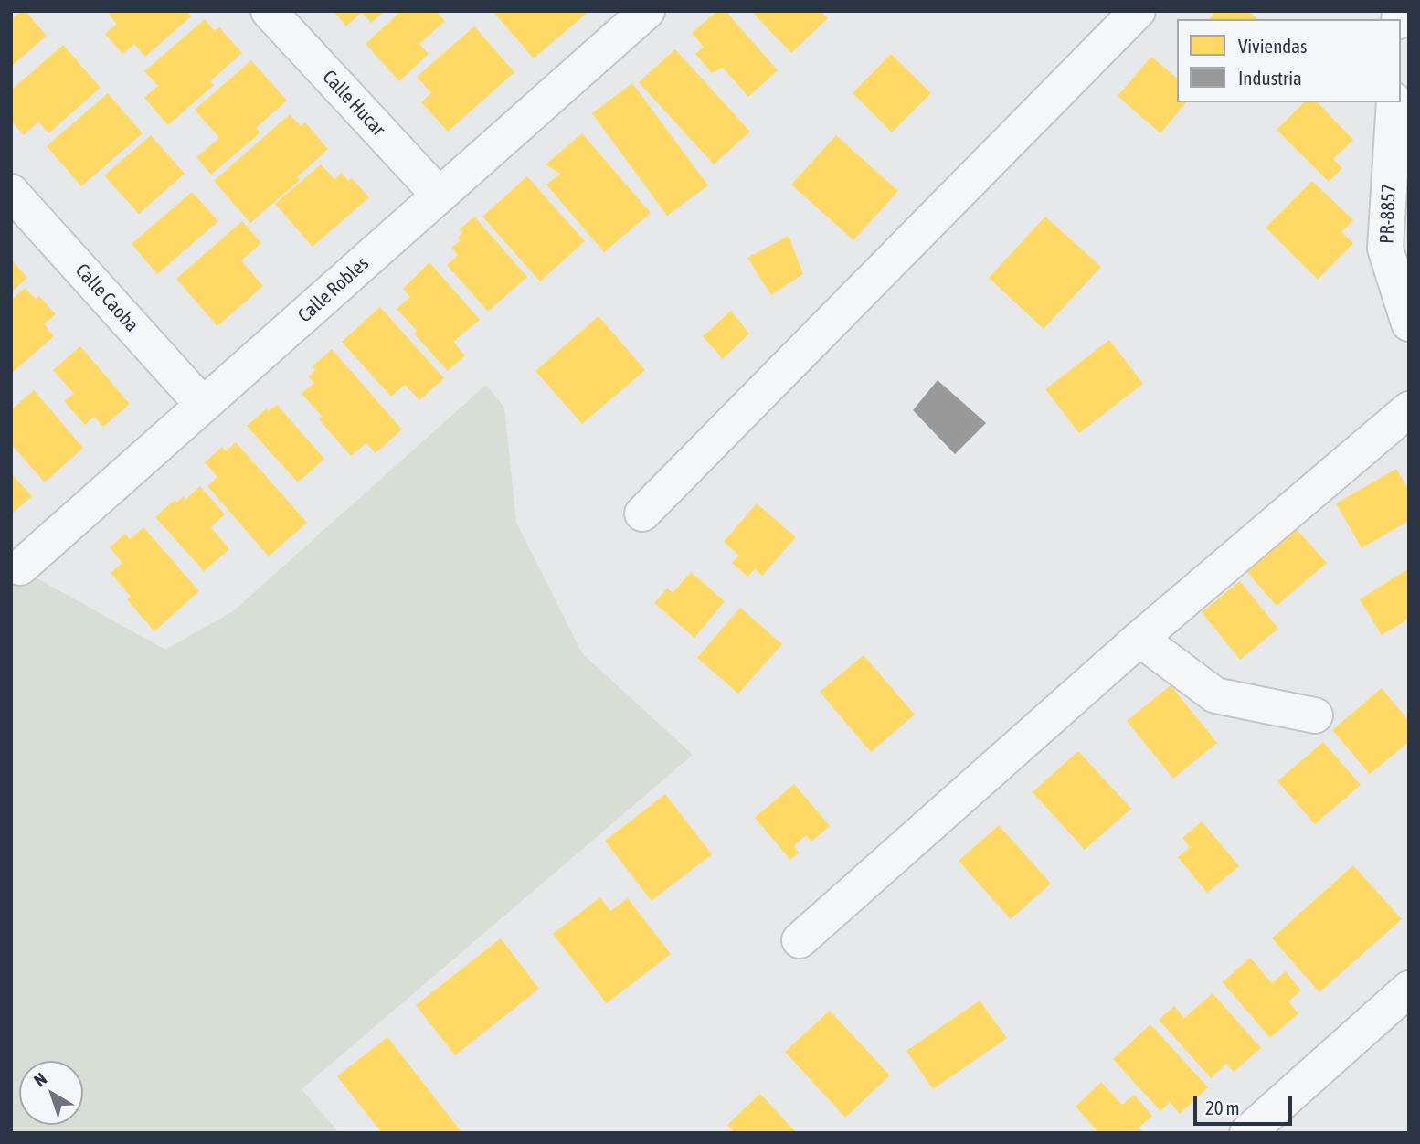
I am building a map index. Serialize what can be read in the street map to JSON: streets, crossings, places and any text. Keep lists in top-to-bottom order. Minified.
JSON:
{"streets":{"street":["Calle Hucar","PR-8857","Calle Robles","Calle Caoba"]},"crossings":[["Calle Hucar","Calle Robles"],["Calle Robles","Calle Caoba"]],"legend":["Viviendas","Industria"],"scale_bar":"20 m","north":"top left"}
